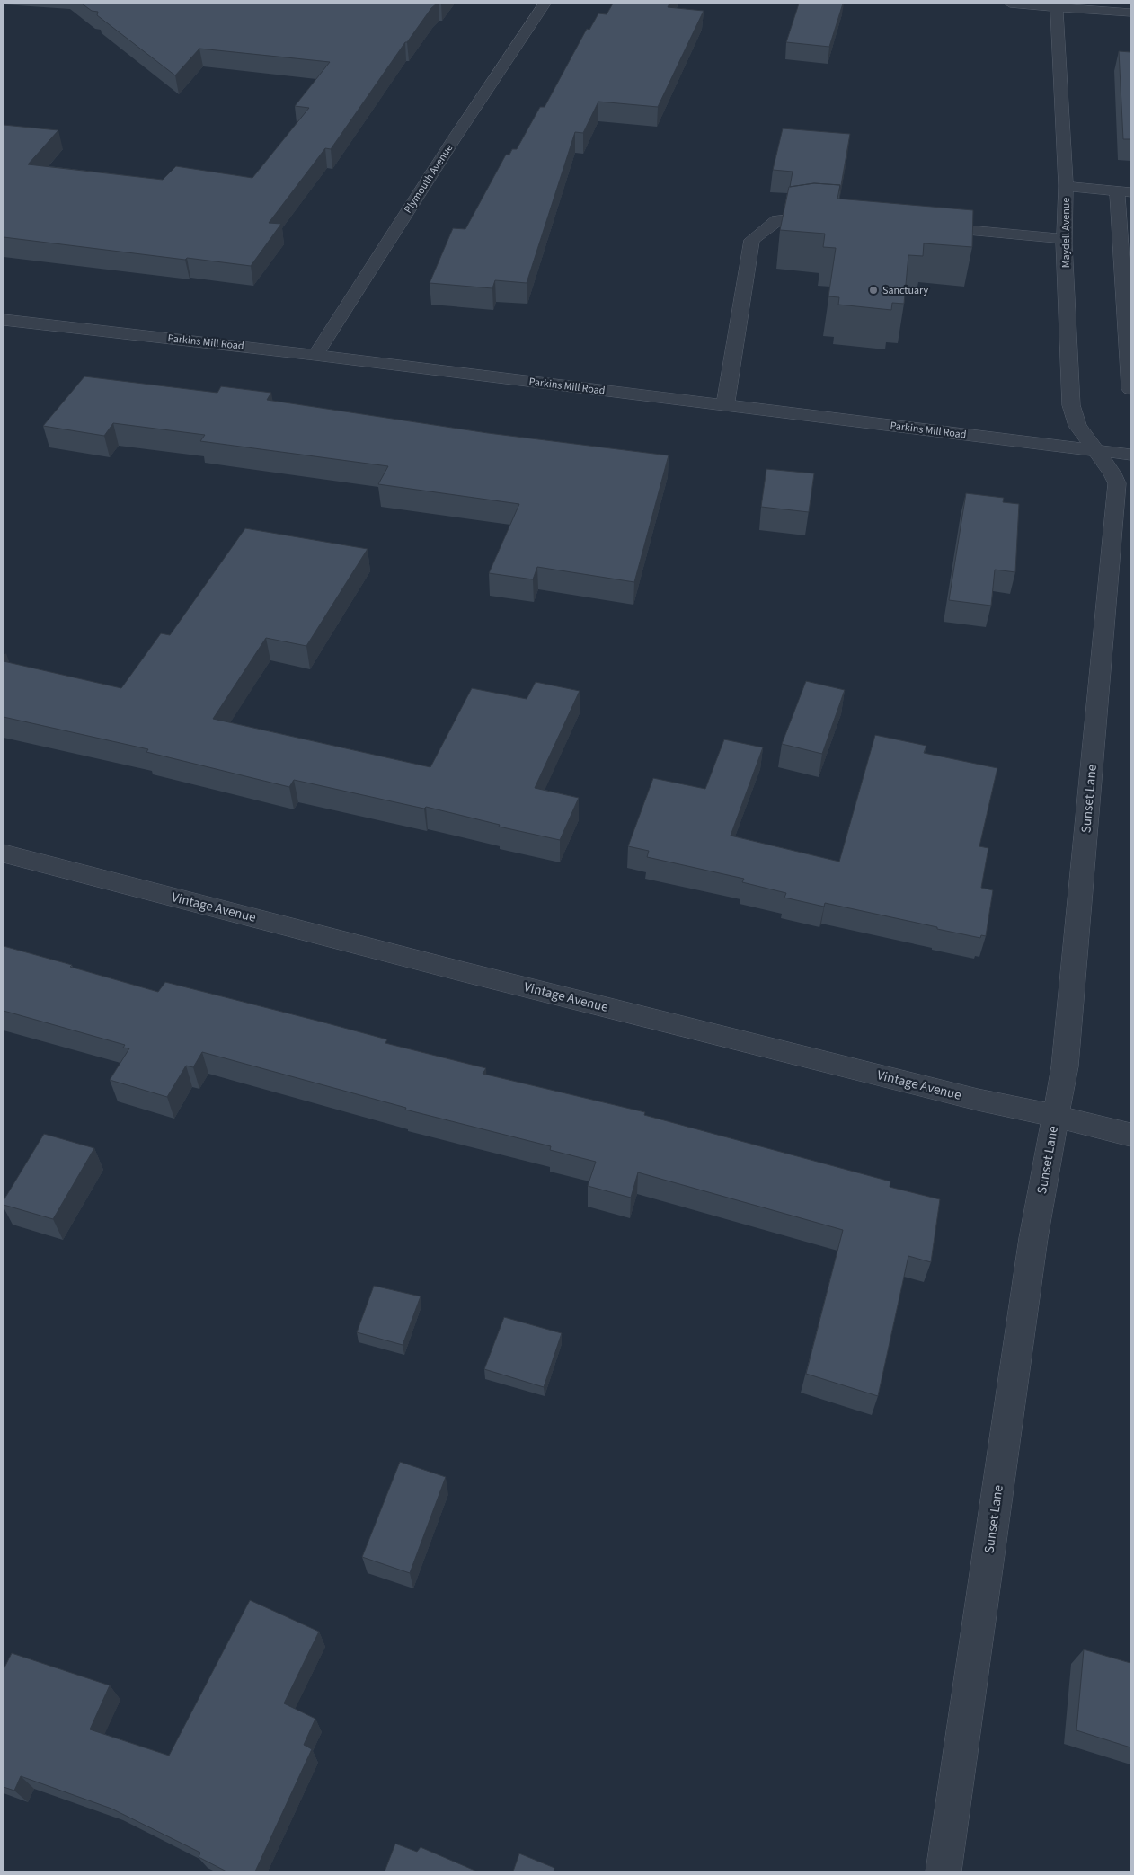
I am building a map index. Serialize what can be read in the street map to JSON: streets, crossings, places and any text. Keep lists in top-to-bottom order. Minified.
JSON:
{"streets":{"street":["Plymouth Avenue","Maydell Avenue","Parkins Mill Road","Sunset Lane","Vintage Avenue"]},"crossings":[["Plymouth Avenue","Parkins Mill Road"],["Maydell Avenue","Parkins Mill Road"],["Maydell Avenue","Sunset Lane"],["Parkins Mill Road","Sunset Lane"],["Sunset Lane","Vintage Avenue"]],"places":["Sanctuary"]}
